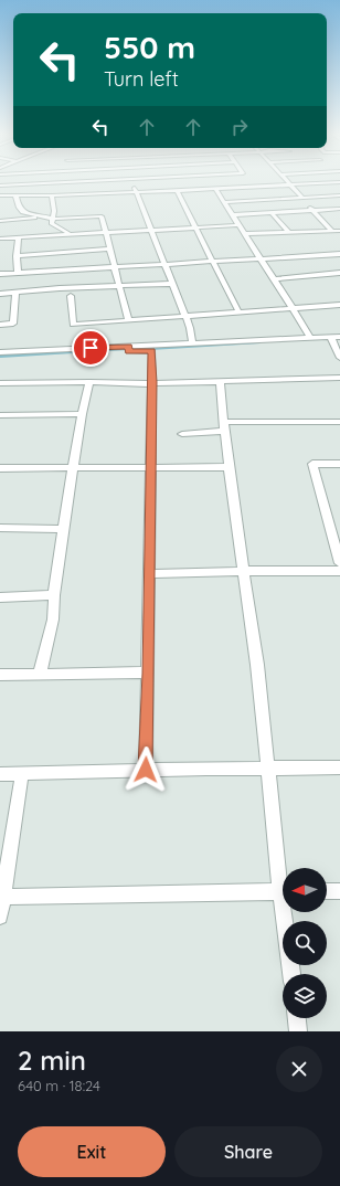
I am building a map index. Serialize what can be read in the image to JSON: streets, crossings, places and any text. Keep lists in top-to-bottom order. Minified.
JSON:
{"north":"left","page":{"turn":["550 m","Turn left"],"heading":["2 min","640 m · 18:24"],"buttons":["Exit","Share"]}}
